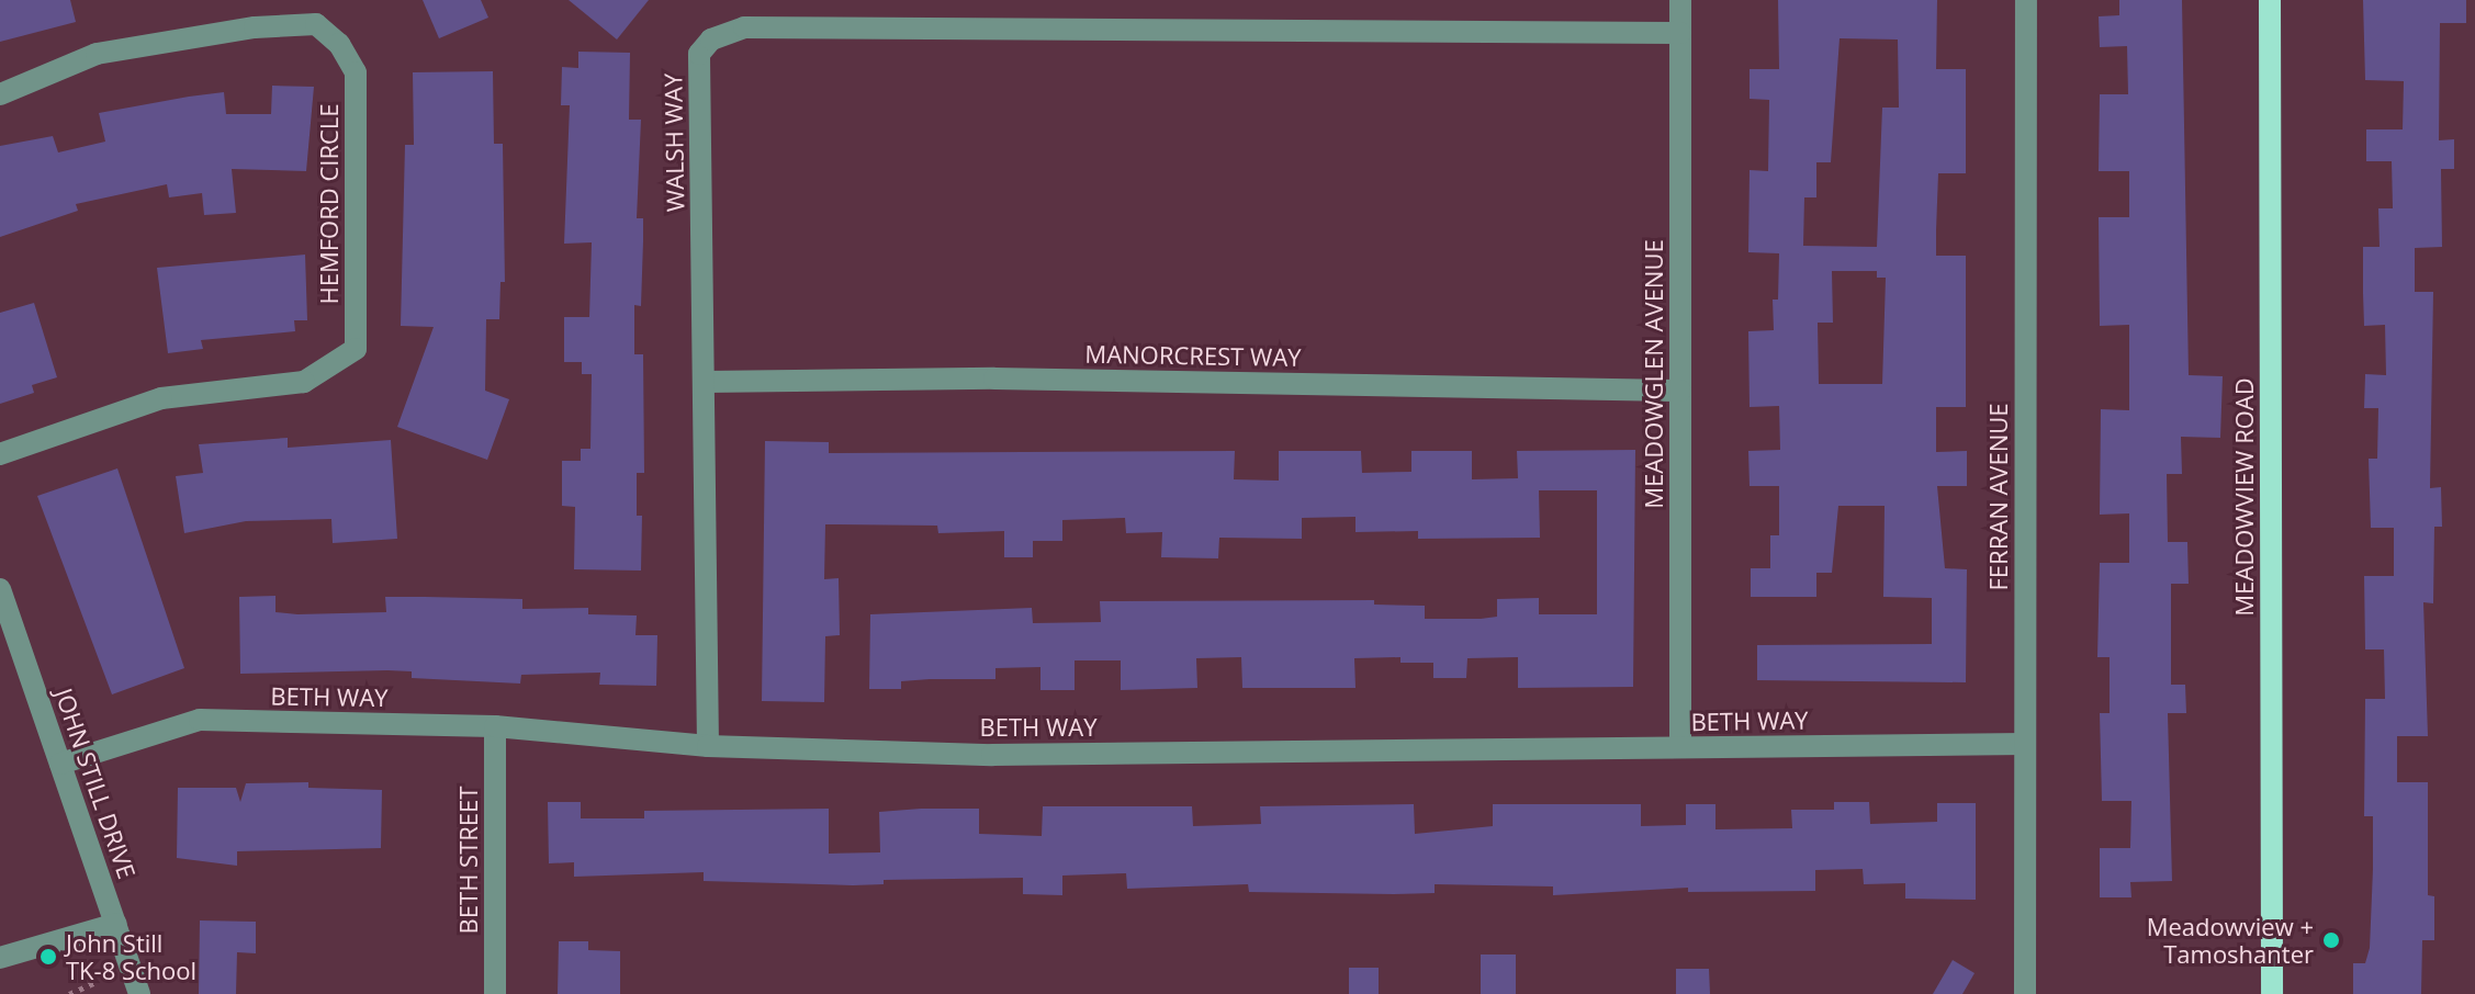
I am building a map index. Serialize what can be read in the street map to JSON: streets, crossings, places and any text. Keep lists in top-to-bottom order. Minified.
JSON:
{"streets":{"main road":["MEADOWVIEW ROAD"],"street":["WALSH WAY","HEMFORD CIRCLE","MANORCREST WAY","MEADOWGLEN AVENUE","FERRAN AVENUE","BETH WAY","JOHN STILL DRIVE","BETH STREET"]},"crossings":[["WALSH WAY","MANORCREST WAY"],["WALSH WAY","MEADOWGLEN AVENUE"],["WALSH WAY","BETH WAY"],["MANORCREST WAY","MEADOWGLEN AVENUE"],["MEADOWGLEN AVENUE","BETH WAY"],["FERRAN AVENUE","BETH WAY"],["BETH WAY","JOHN STILL DRIVE"],["BETH WAY","BETH STREET"]],"places":["Meadowview + Tamoshanter","John Still TK-8 School"]}
